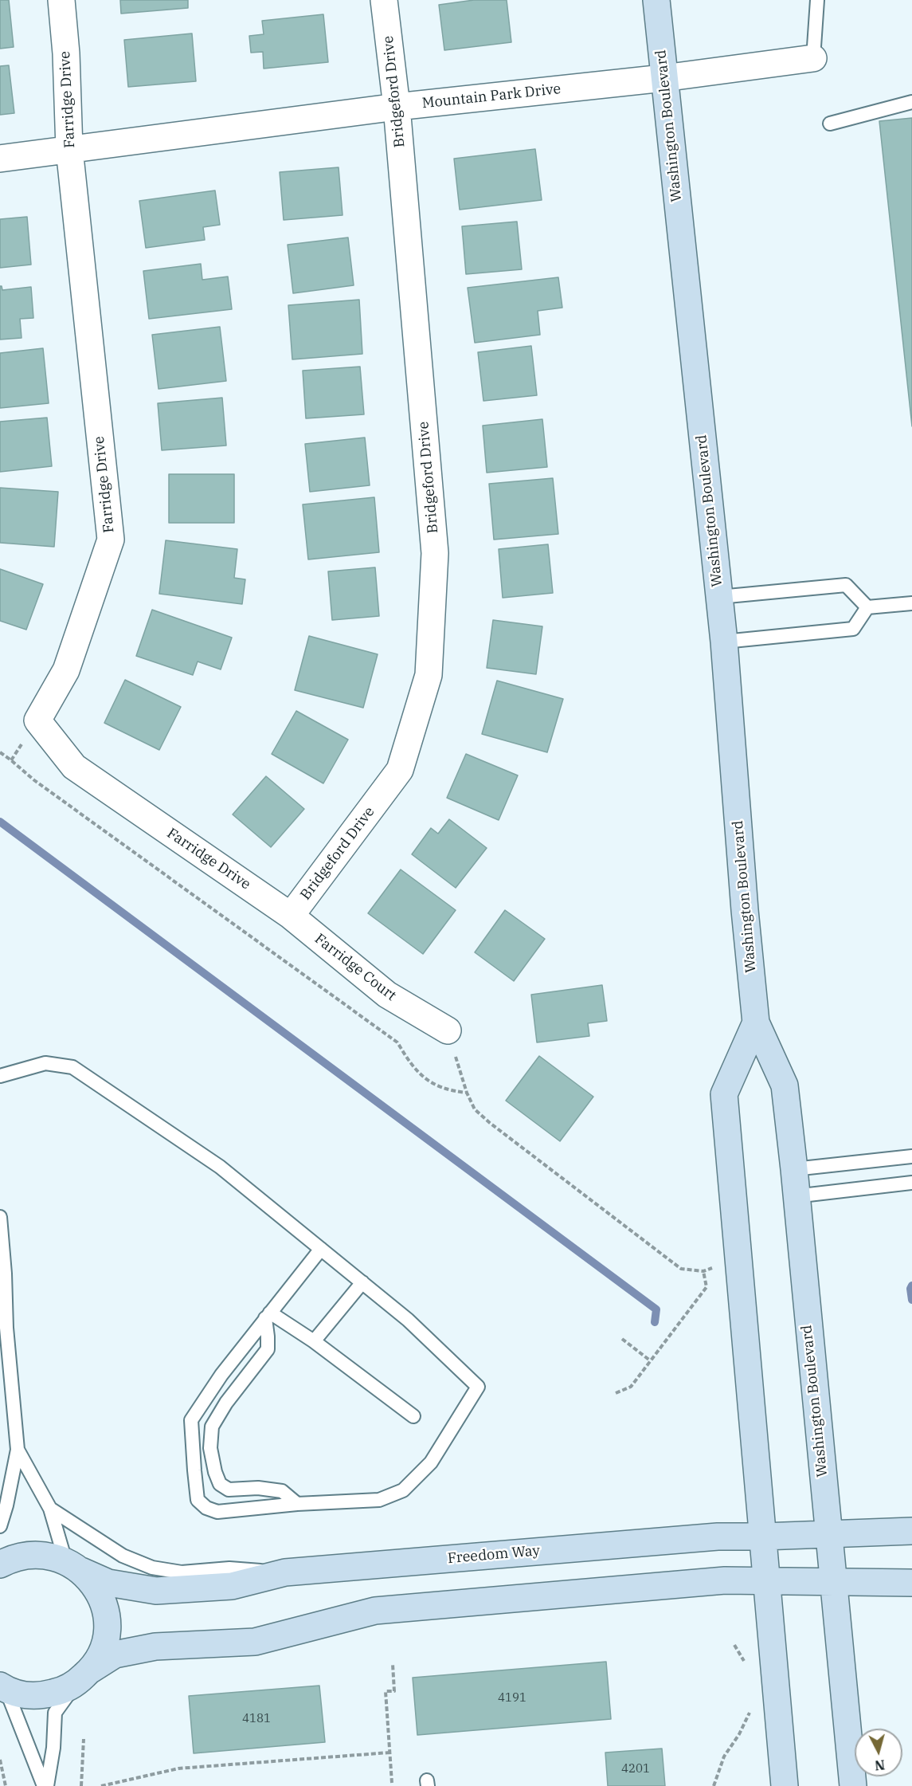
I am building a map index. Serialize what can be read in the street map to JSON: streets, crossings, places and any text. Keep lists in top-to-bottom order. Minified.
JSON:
{"streets":{"main road":["Washington Boulevard","Freedom Way"],"street":["Bridgeford Drive","Mountain Park Drive","Farridge Drive","Farridge Court"]},"crossings":[["Bridgeford Drive","Mountain Park Drive"],["Bridgeford Drive","Farridge Drive"],["Bridgeford Drive","Farridge Court"],["Mountain Park Drive","Farridge Drive"],["Mountain Park Drive","Washington Boulevard"],["Farridge Drive","Farridge Court"],["Washington Boulevard","Freedom Way"]],"house_numbers":["4191","4181","4201"],"north":"bottom"}
